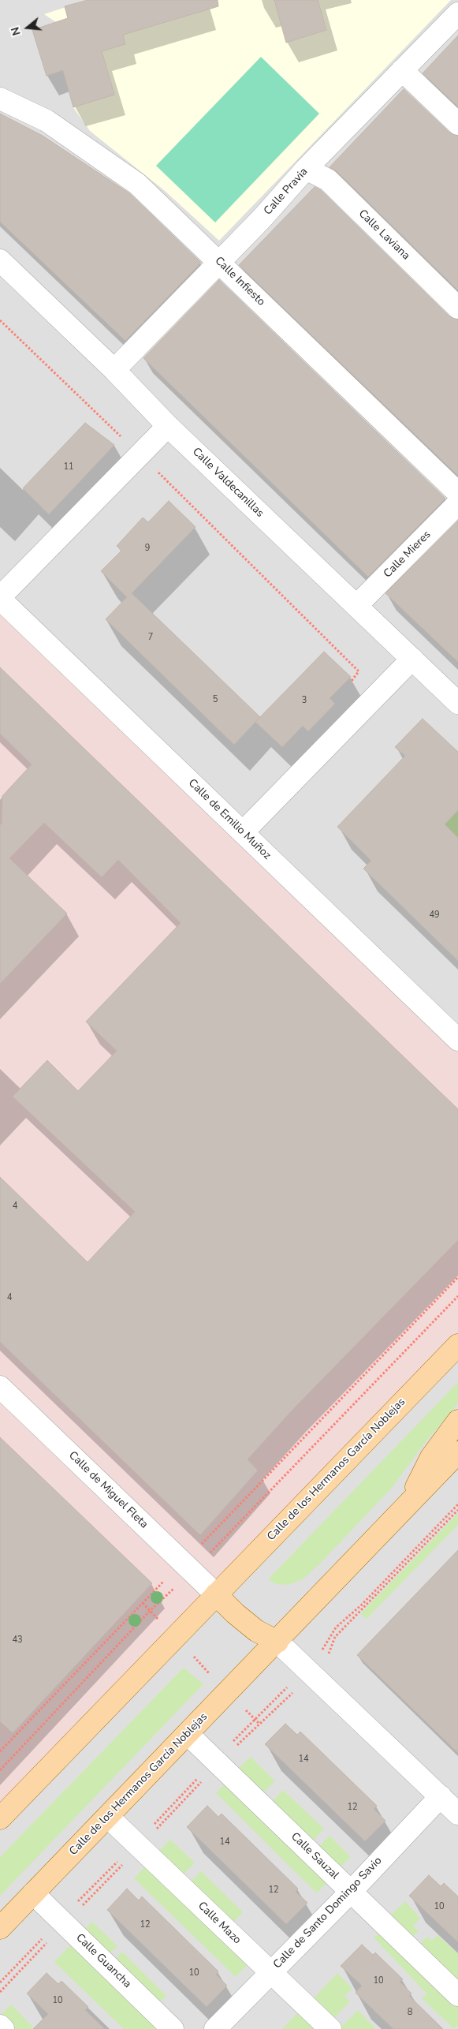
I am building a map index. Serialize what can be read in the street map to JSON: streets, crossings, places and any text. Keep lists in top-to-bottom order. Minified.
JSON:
{"streets":{"main road":["Calle de los Hermanos García Noblejas"],"street":["Calle Pravia","Calle Laviana","Calle Infiesto","Calle Valdecanillas","Calle Mieres","Calle de Emilio Muñoz","Calle de Miguel Fleta","Calle Sauzal","Calle de Santo Domingo Savio","Calle Mazo","Calle Guancha"]},"crossings":[["Calle Pravia","Calle Laviana"],["Calle Pravia","Calle Infiesto"],["Calle Pravia","Calle Valdecanillas"],["Calle Valdecanillas","Calle Mieres"],["Calle de los Hermanos García Noblejas","Calle de Miguel Fleta"],["Calle de los Hermanos García Noblejas","Calle Sauzal"],["Calle de los Hermanos García Noblejas","Calle Mazo"],["Calle de los Hermanos García Noblejas","Calle Guancha"],["Calle Sauzal","Calle de Santo Domingo Savio"],["Calle de Santo Domingo Savio","Calle Mazo"]],"house_numbers":["11","9","7","5","3","49","4","4","43","14","12","14","12","10","12","10","10","10","8"],"north":"left"}
